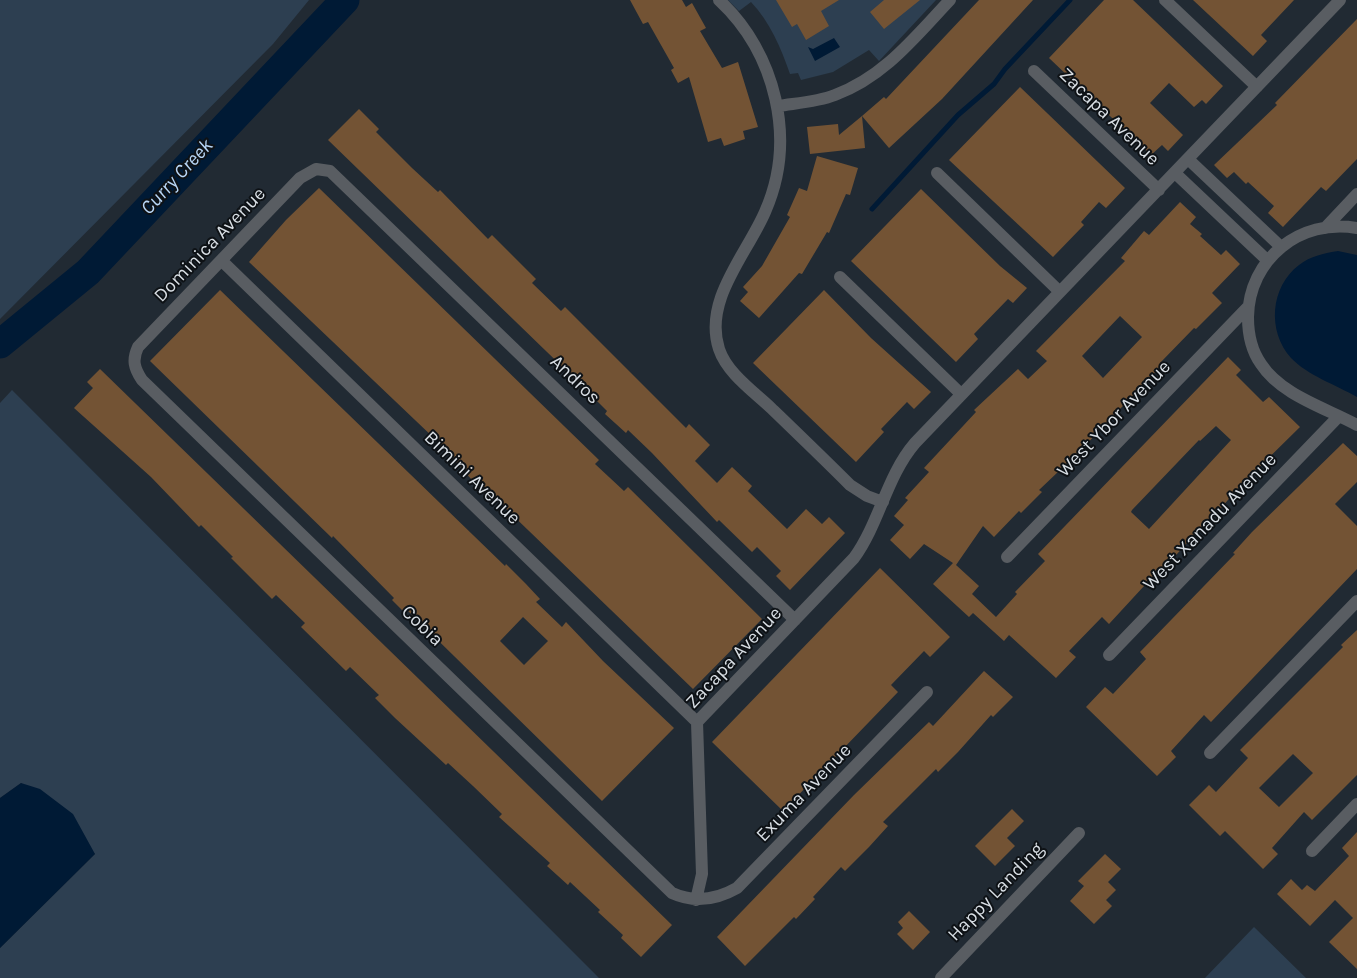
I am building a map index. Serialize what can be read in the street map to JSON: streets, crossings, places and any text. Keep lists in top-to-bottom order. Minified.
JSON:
{"streets":{"street":["Zacapa Avenue","Dominica Avenue","Andros","West Ybor Avenue","Bimini Avenue","West Xanadu Avenue","Cobia","Exuma Avenue","Happy Landing"]},"crossings":[["Zacapa Avenue","Andros"],["Zacapa Avenue","Bimini Avenue"],["Zacapa Avenue","Cobia"],["Zacapa Avenue","Exuma Avenue"],["Dominica Avenue","Andros"],["Dominica Avenue","Bimini Avenue"],["Dominica Avenue","Cobia"],["Cobia","Exuma Avenue"]],"water":["Curry Creek"]}
